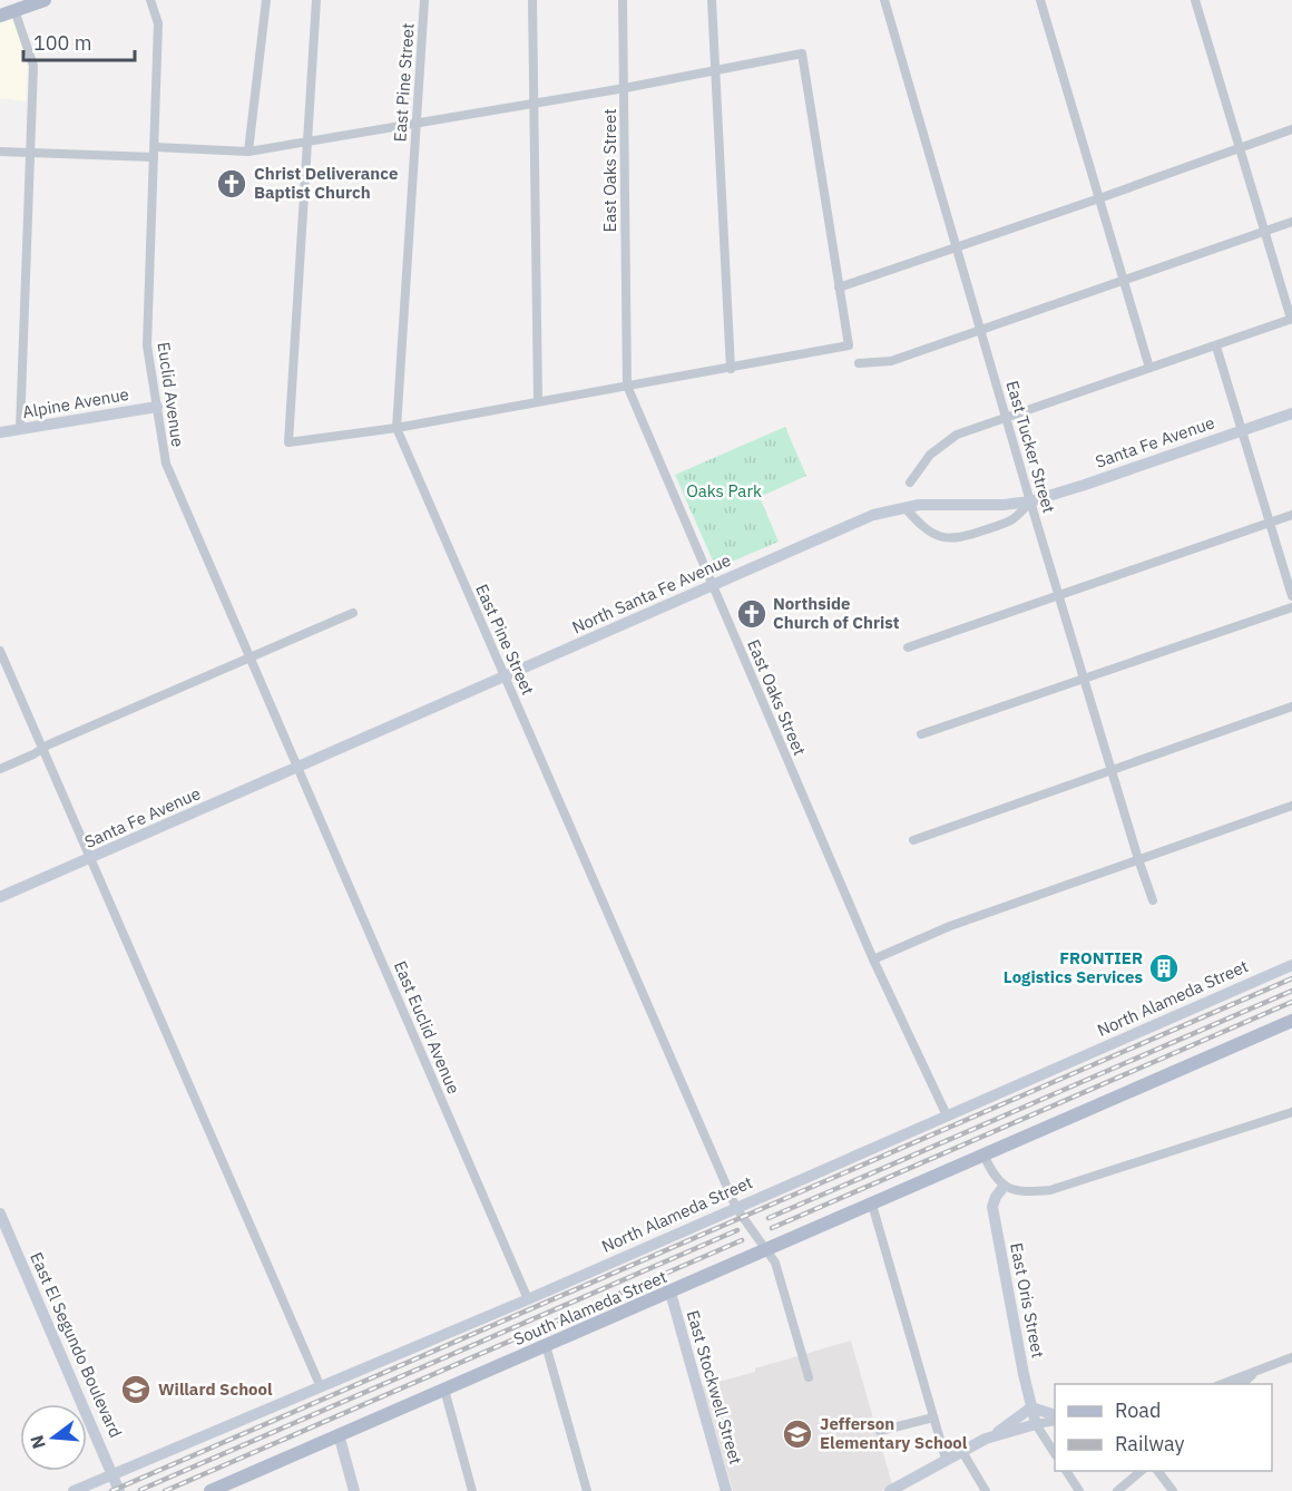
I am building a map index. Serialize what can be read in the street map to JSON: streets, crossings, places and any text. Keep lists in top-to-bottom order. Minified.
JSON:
{"streets":{"main road":["South Alameda Street"],"street":["East Pine Street","East Oaks Street","Euclid Avenue","Alpine Avenue","Santa Fe Avenue","East Tucker Street","North Santa Fe Avenue","North Alameda Street","East Euclid Avenue","East Oris Street","East El Segundo Boulevard","East Stockwell Street"]},"crossings":[["East Pine Street","North Santa Fe Avenue"],["East Pine Street","North Alameda Street"],["East Pine Street","South Alameda Street"],["East Oaks Street","North Santa Fe Avenue"],["East Oaks Street","North Alameda Street"],["Euclid Avenue","Alpine Avenue"],["Euclid Avenue","Santa Fe Avenue"],["Euclid Avenue","North Santa Fe Avenue"],["Euclid Avenue","East Euclid Avenue"],["Santa Fe Avenue","East Tucker Street"],["Santa Fe Avenue","North Santa Fe Avenue"],["Santa Fe Avenue","East Euclid Avenue"],["East Tucker Street","North Santa Fe Avenue"],["North Santa Fe Avenue","East Euclid Avenue"],["North Alameda Street","East Euclid Avenue"],["North Alameda Street","East El Segundo Boulevard"],["South Alameda Street","East Stockwell Street"]],"parks":["Oaks Park"],"places":{"church":["Christ Deliverance Baptist Church","Northside Church of Christ"],"building":["FRONTIER Logistics Services"],"school or university":["Willard School","Jefferson Elementary School"]},"legend":["Road","Railway"],"scale_bar":"100 m","north":"left"}
